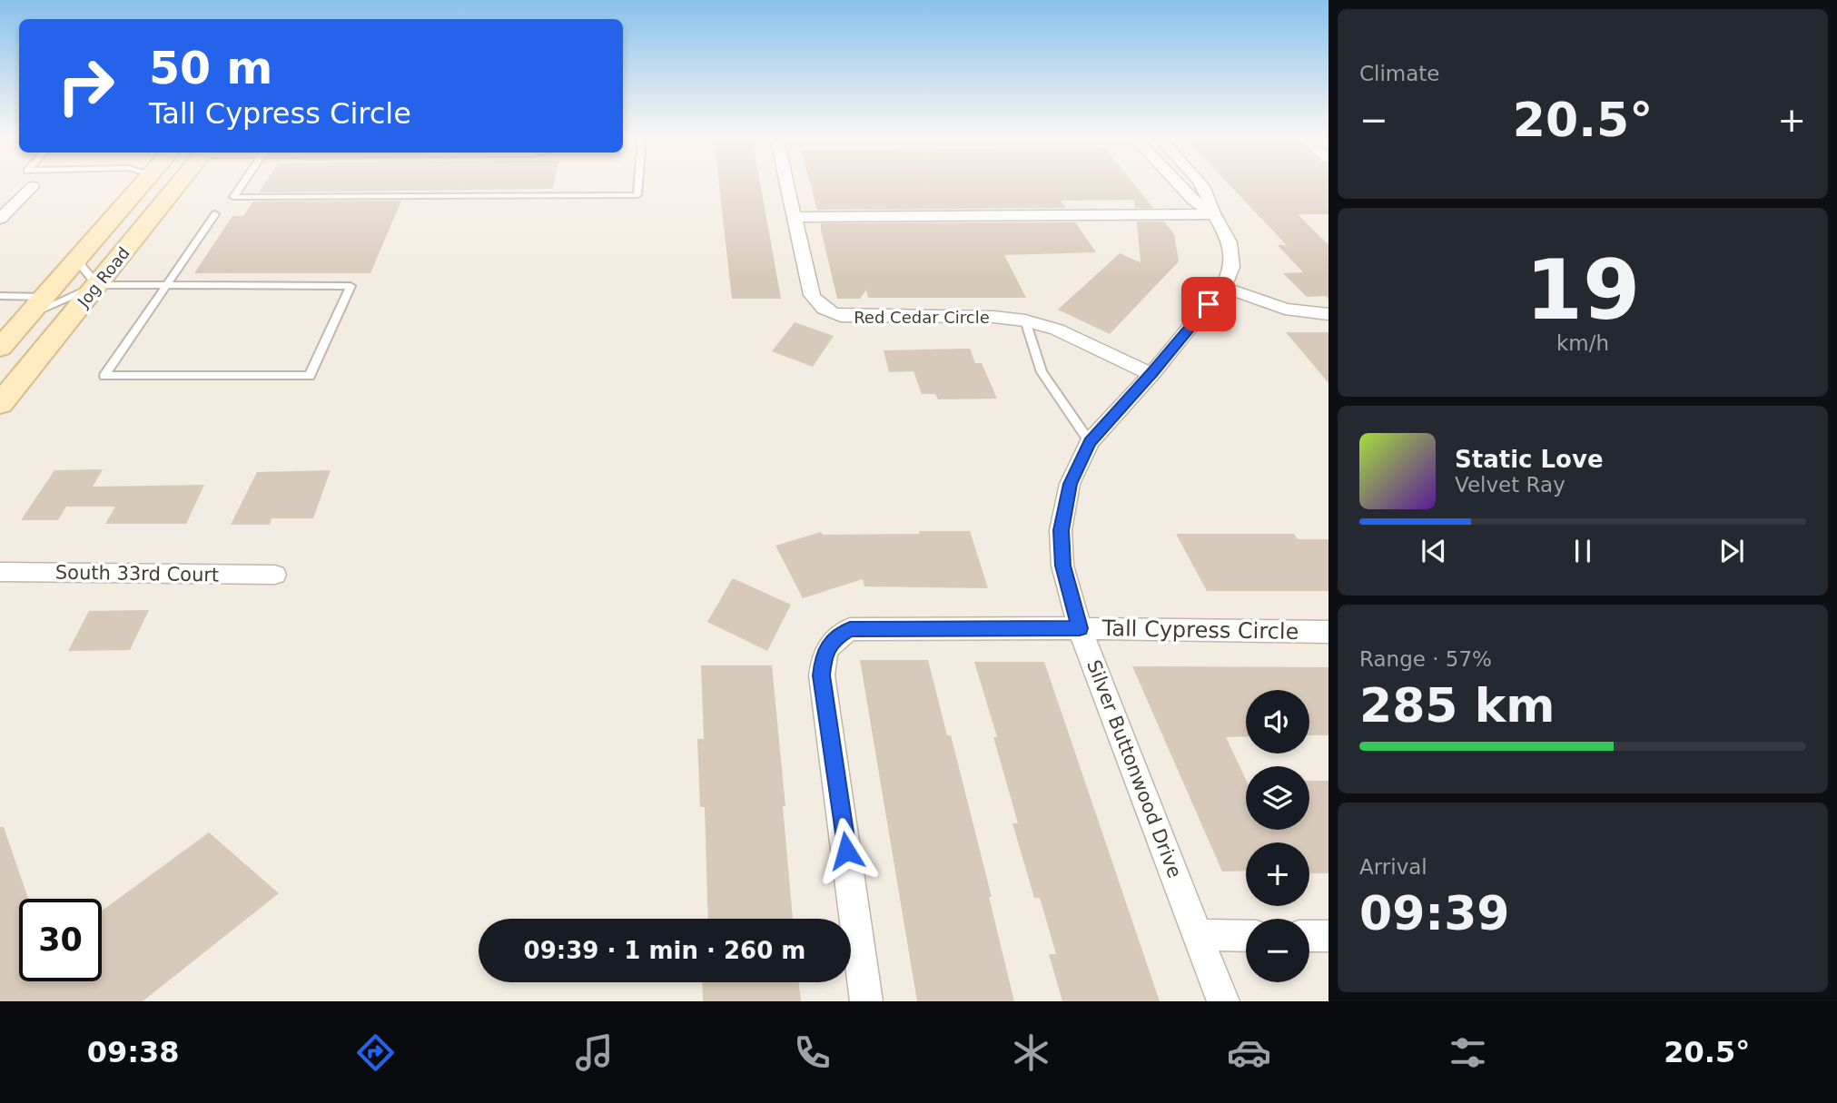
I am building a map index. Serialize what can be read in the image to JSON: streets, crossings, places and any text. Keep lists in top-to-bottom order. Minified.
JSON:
{"streets":{"main road":["Jog Road"],"street":["Red Cedar Circle","South 33rd Court","Tall Cypress Circle","Silver Buttonwood Drive"]},"crossings":[["Red Cedar Circle","Silver Buttonwood Drive"],["Tall Cypress Circle","Silver Buttonwood Drive"]],"page":{"tile":["Climate",["19","km/h"],["Range · 57%","285 km"],["Arrival","09:39"]],"turn":["50 m","Tall Cypress Circle"],"heat":["−","20.5°","+"],"song":["Static Love","Velvet Ray"],"map_buttons":["+","−"],"limit":"30","trip":"09:39 · 1 min · 260 m","tabs":["09:38","20.5°"]}}
